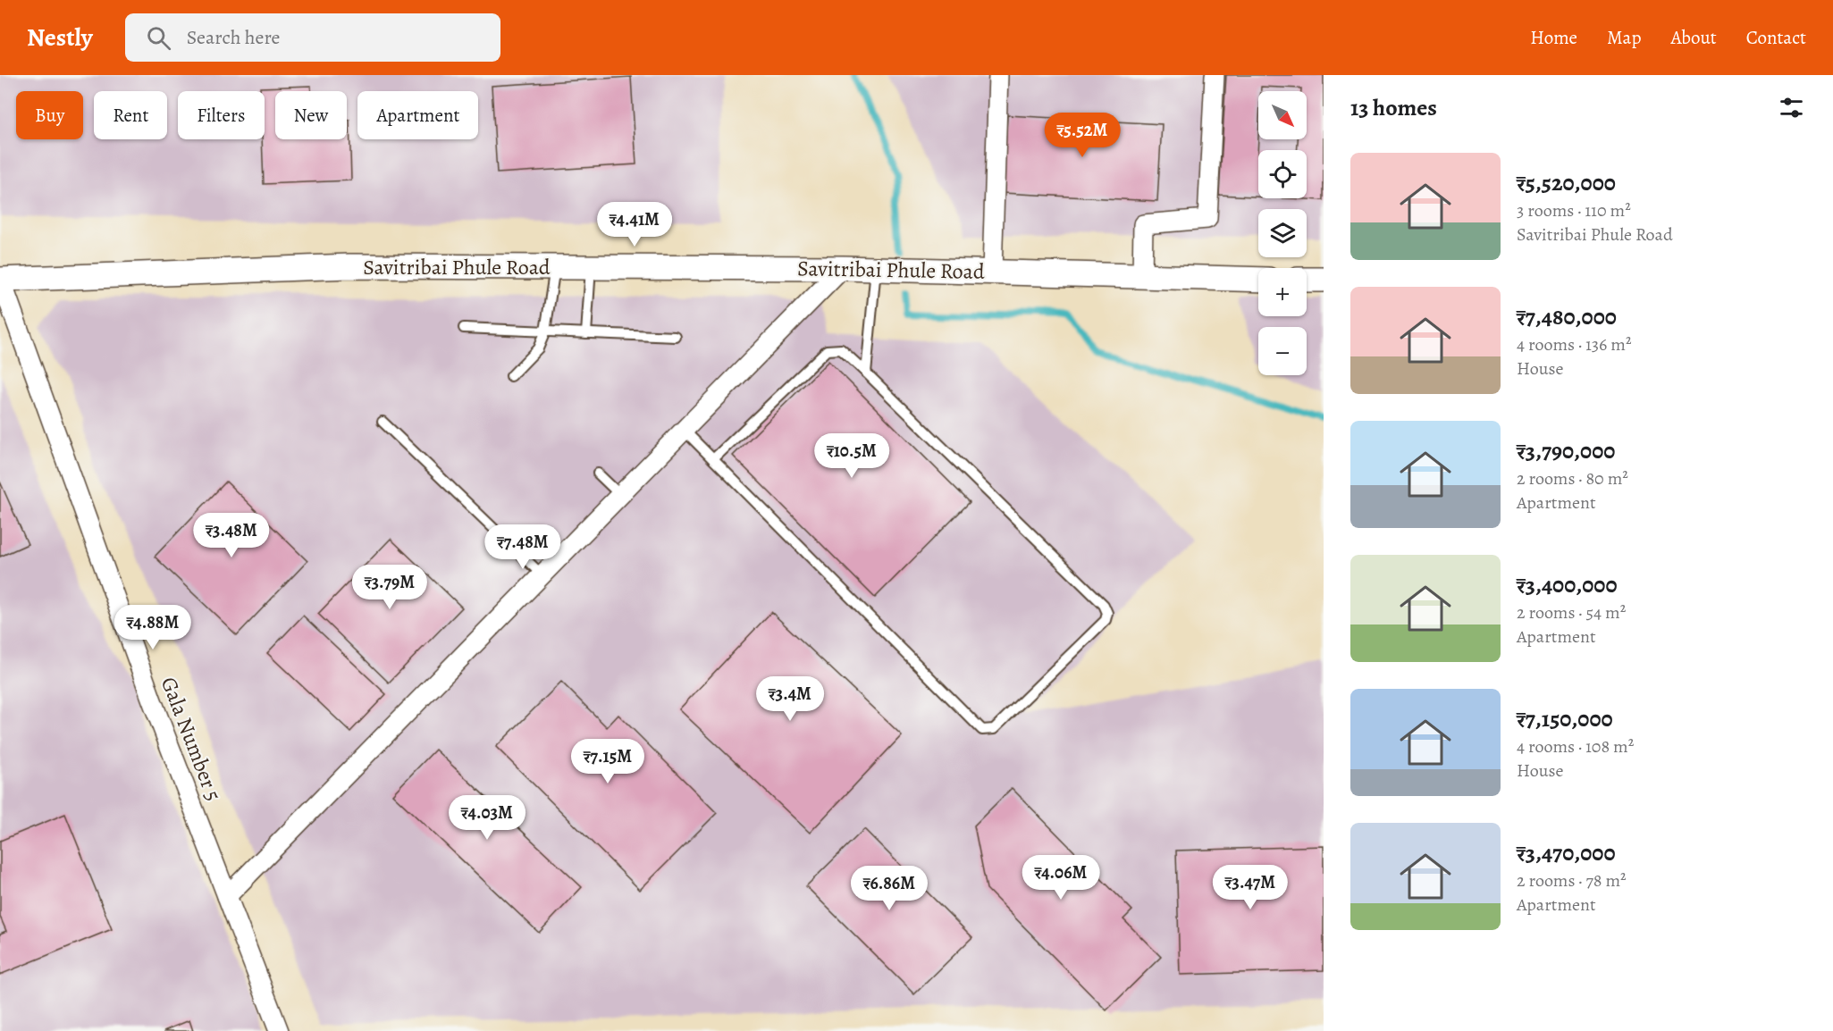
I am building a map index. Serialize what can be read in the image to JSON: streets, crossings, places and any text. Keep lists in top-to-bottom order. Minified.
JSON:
{"streets":{"street":["Savitribai Phule Road","Gala Number 5"]},"crossings":[["Savitribai Phule Road","Gala Number 5"]],"north":"bottom right","page":{"header":"Nestly","search":"Search here","nav":["Home","Map","About","Contact"],"heading":"13 homes","map_buttons":["+","−"],"chip":["Buy","Rent","Filters","New","Apartment"],"price":["₹5.52M","₹4.41M","₹10.5M","₹3.48M","₹7.48M","₹3.79M","₹4.88M","₹3.4M","₹7.15M","₹4.03M","₹4.06M","₹3.47M","₹6.86M"],"list":[{"name":"₹5,520,000","note":"3 rooms · 110 m² · Savitribai Phule Road"},{"name":"₹7,480,000","note":"4 rooms · 136 m² · House"},{"name":"₹3,790,000","note":"2 rooms · 80 m² · Apartment"},{"name":"₹3,400,000","note":"2 rooms · 54 m² · Apartment"},{"name":"₹7,150,000","note":"4 rooms · 108 m² · House"},{"name":"₹3,470,000","note":"2 rooms · 78 m² · Apartment"}]}}
